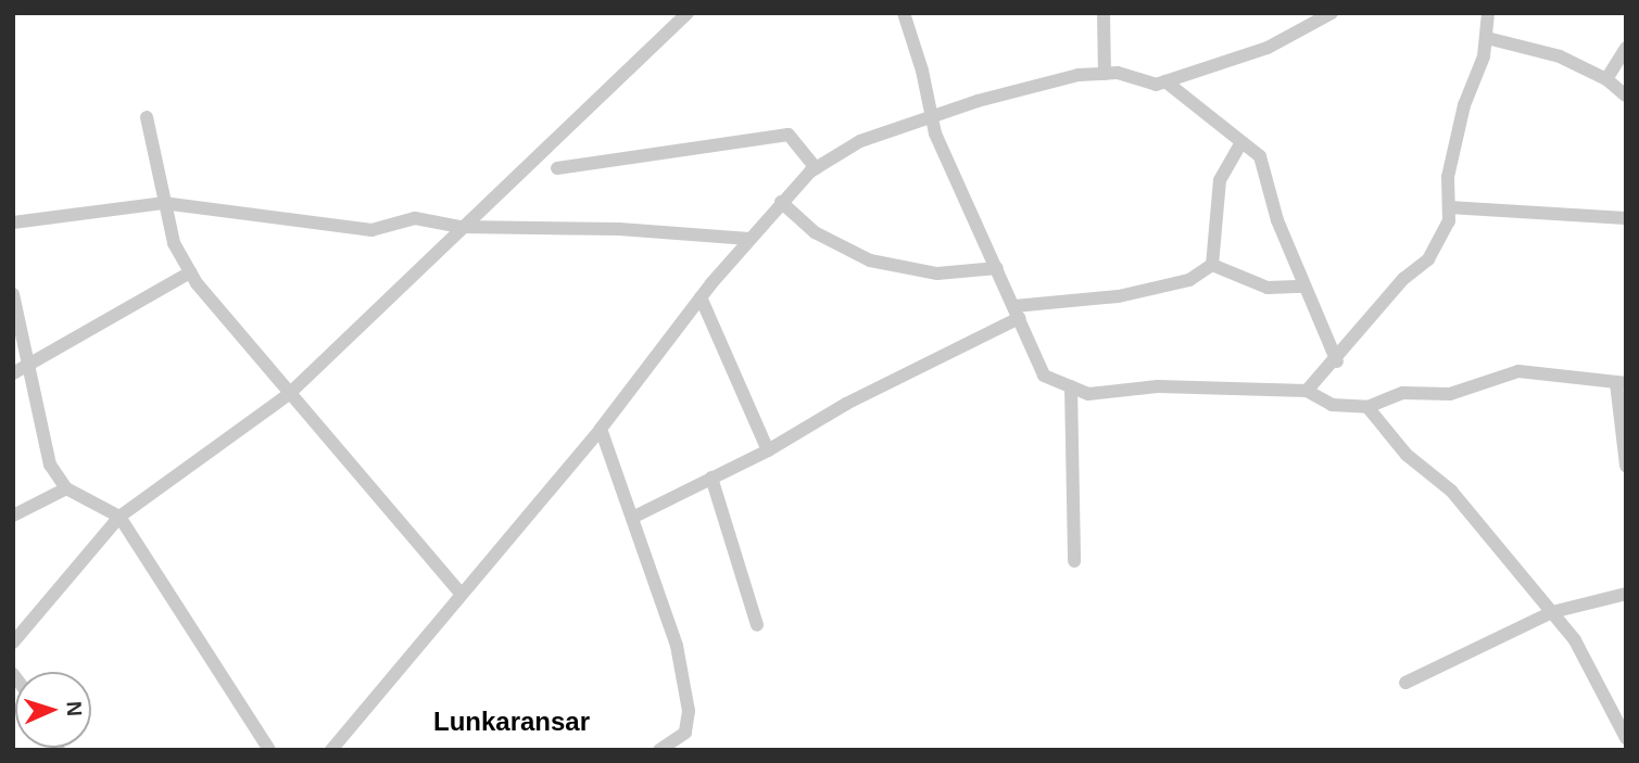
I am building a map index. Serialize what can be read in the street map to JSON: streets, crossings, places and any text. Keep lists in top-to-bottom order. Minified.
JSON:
{"districts":["Lunkaransar"],"north":"right"}
